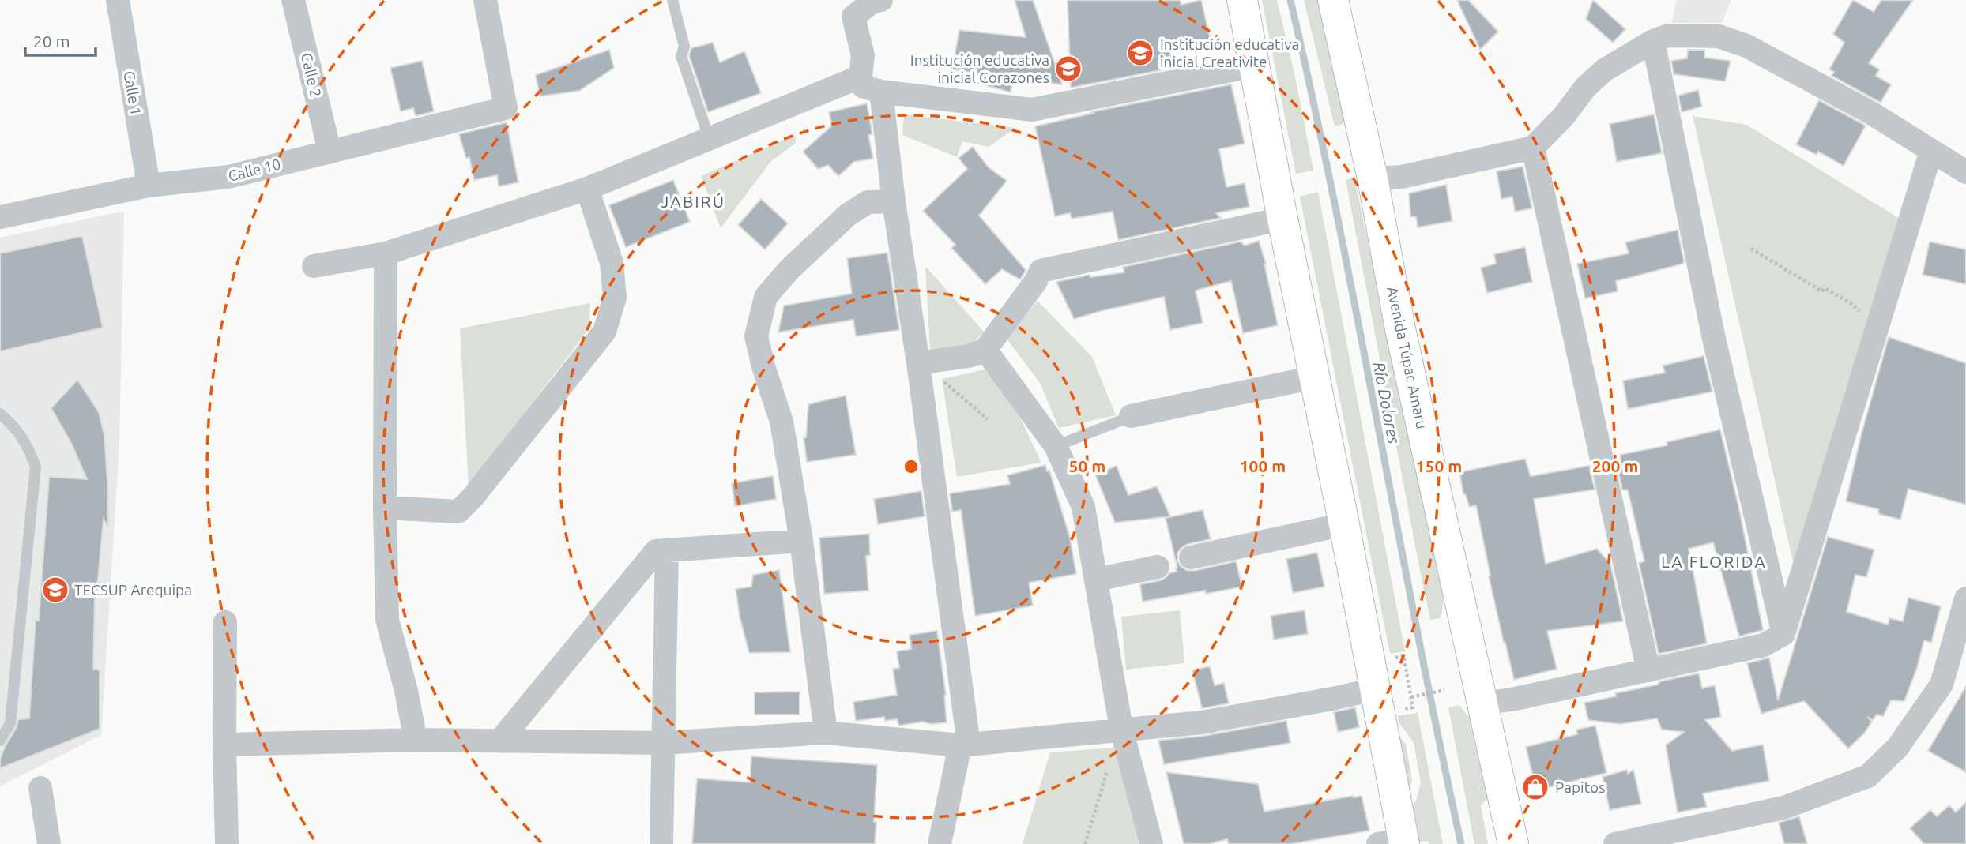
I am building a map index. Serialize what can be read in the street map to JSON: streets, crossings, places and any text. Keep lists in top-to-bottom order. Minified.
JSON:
{"streets":{"street":["Calle 2","Calle 1","Calle 10","Avenida Túpac Amaru"]},"crossings":[["Calle 2","Calle 10"],["Calle 1","Calle 10"]],"districts":["JABIRÚ","LA FLORIDA"],"water":["Río Dolores"],"places":{"school or university":["Institución educativa inicial Creativite","Institución educativa inicial Corazones","TECSUP Arequipa"],"shop":["Papitos"]},"scale_bar":"20 m","rings":["50 m","100 m","150 m","200 m"]}
